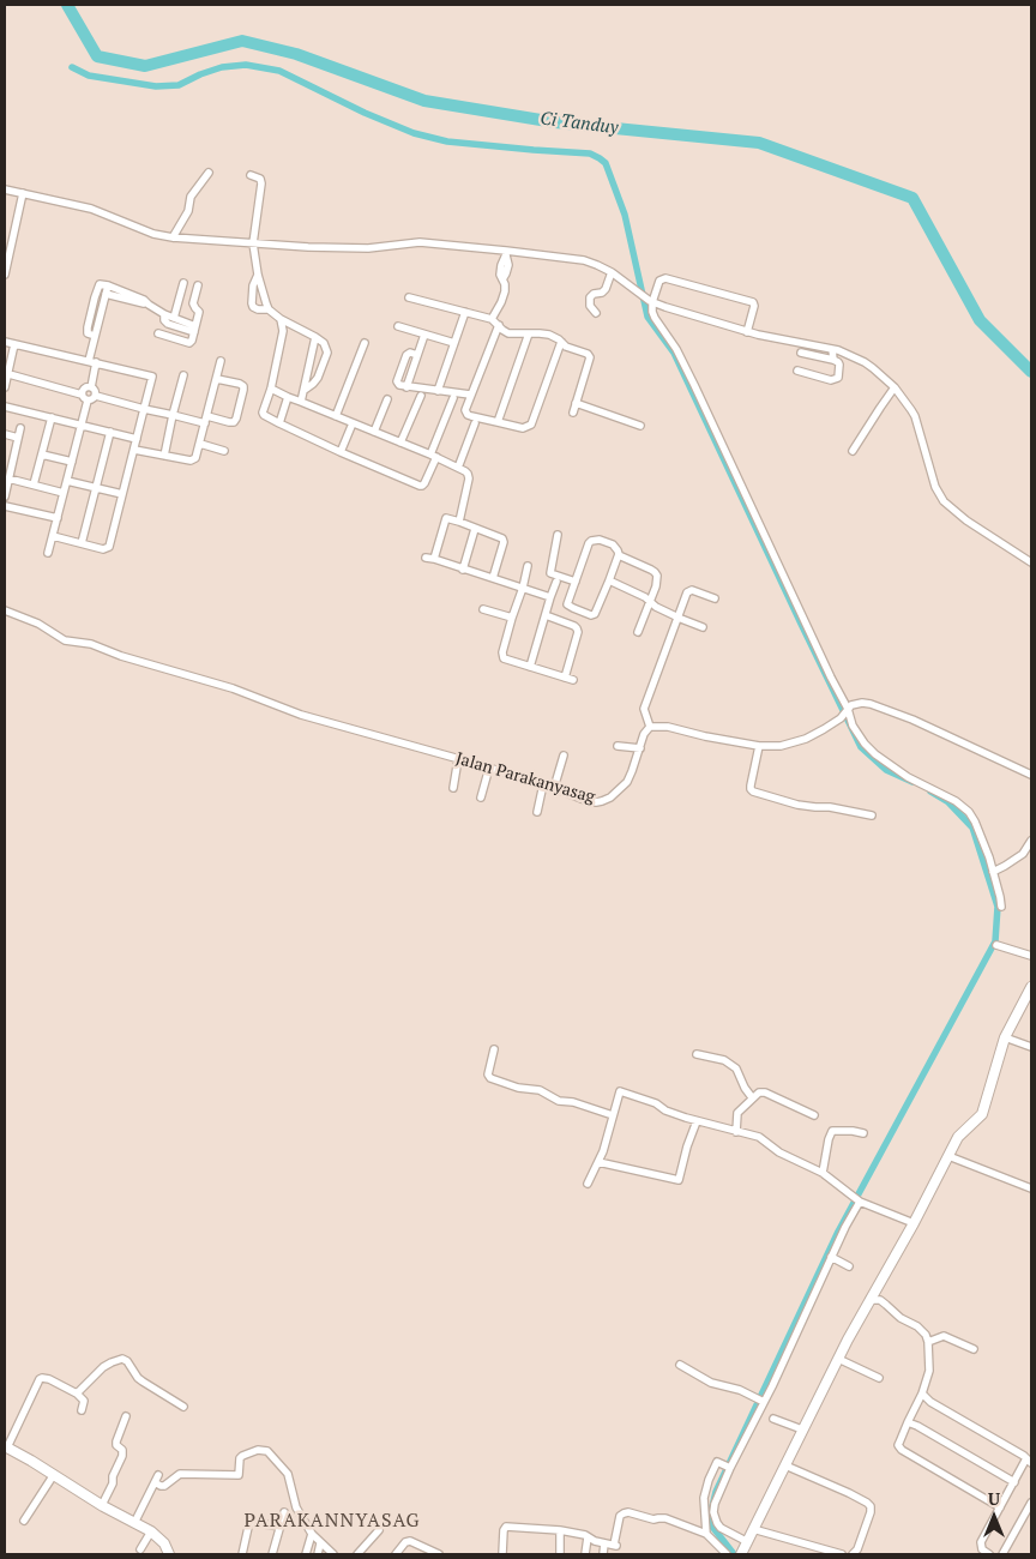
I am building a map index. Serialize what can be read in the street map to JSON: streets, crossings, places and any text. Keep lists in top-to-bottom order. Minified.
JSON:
{"streets":{"street":["Jalan Parakanyasag"]},"districts":["PARAKANNYASAG"],"water":["Ci Tanduy"],"north":"top"}
